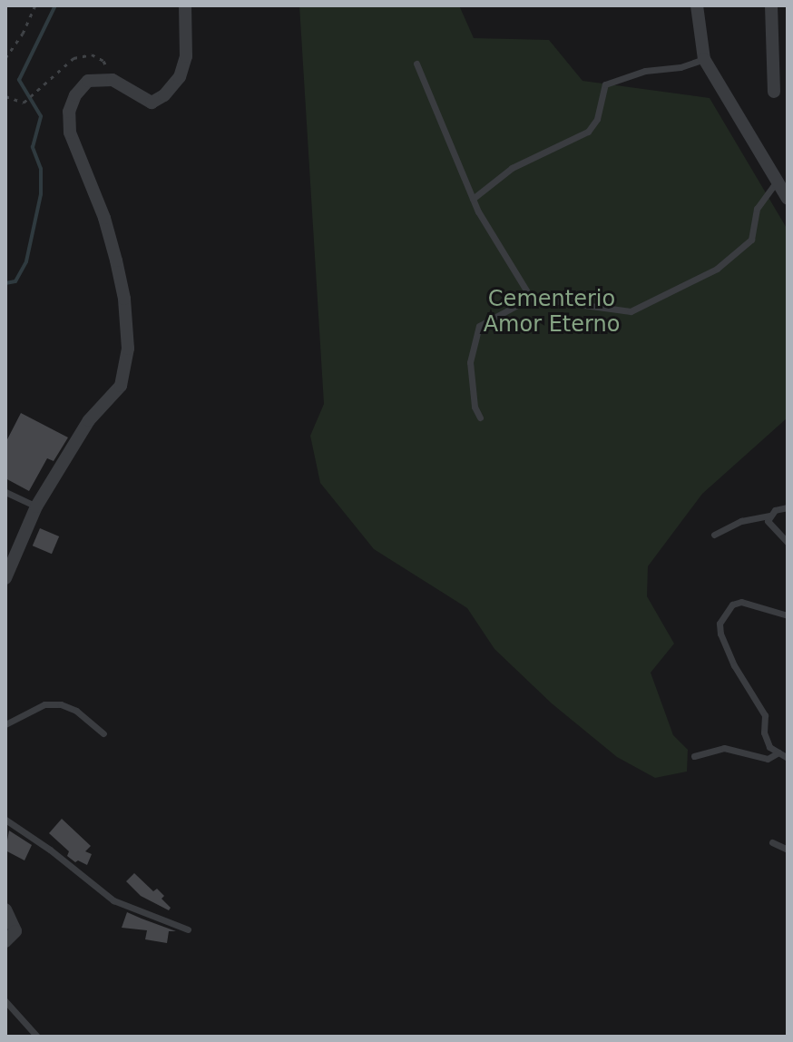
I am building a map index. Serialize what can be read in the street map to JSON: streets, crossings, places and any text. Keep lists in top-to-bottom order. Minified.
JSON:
{"parks":["Cementerio Amor Eterno"]}
